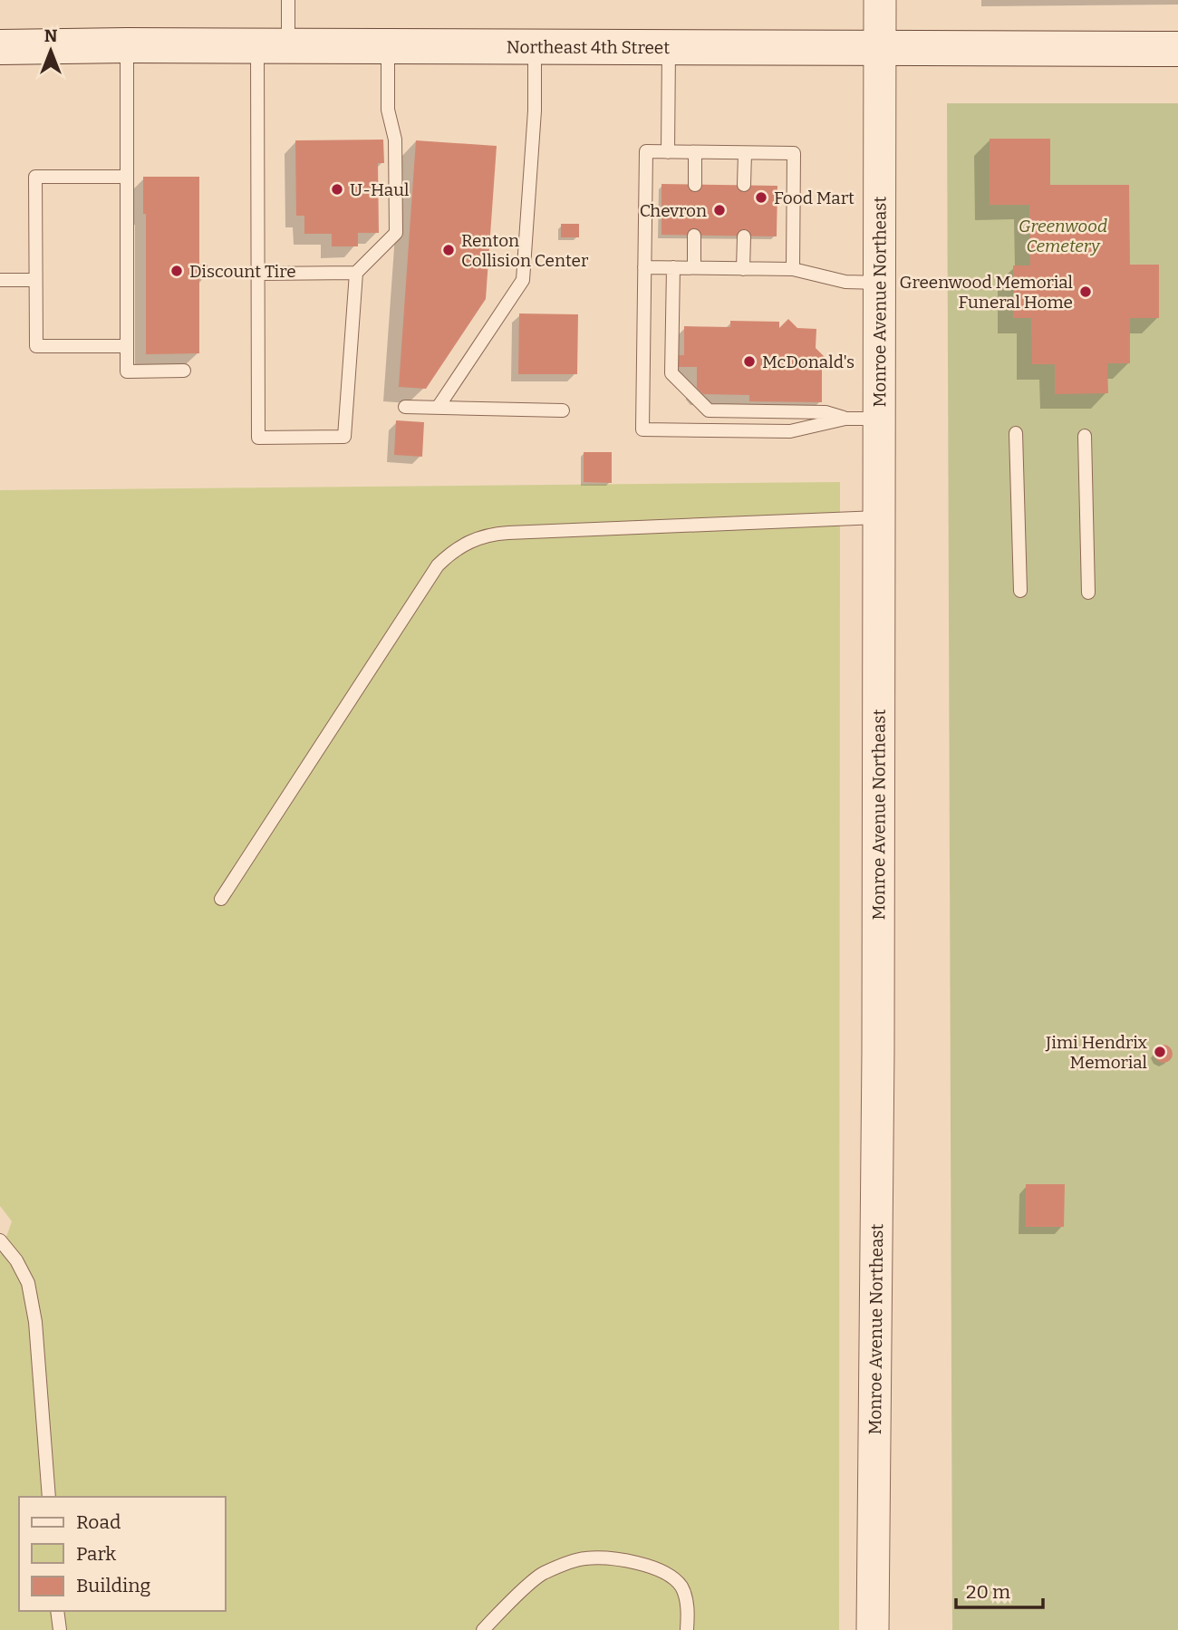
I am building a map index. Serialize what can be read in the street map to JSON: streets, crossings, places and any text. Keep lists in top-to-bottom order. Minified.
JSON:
{"streets":{"main road":["Northeast 4th Street"],"street":["Monroe Avenue Northeast"]},"crossings":[["Northeast 4th Street","Monroe Avenue Northeast"]],"parks":["Greenwood Cemetery"],"places":["U-Haul","Food Mart","Chevron","Renton Collision Center","Discount Tire","Greenwood Memorial Funeral Home","McDonald's","Jimi Hendrix Memorial"],"legend":["Road","Park","Building"],"scale_bar":"20 m","north":"top"}
